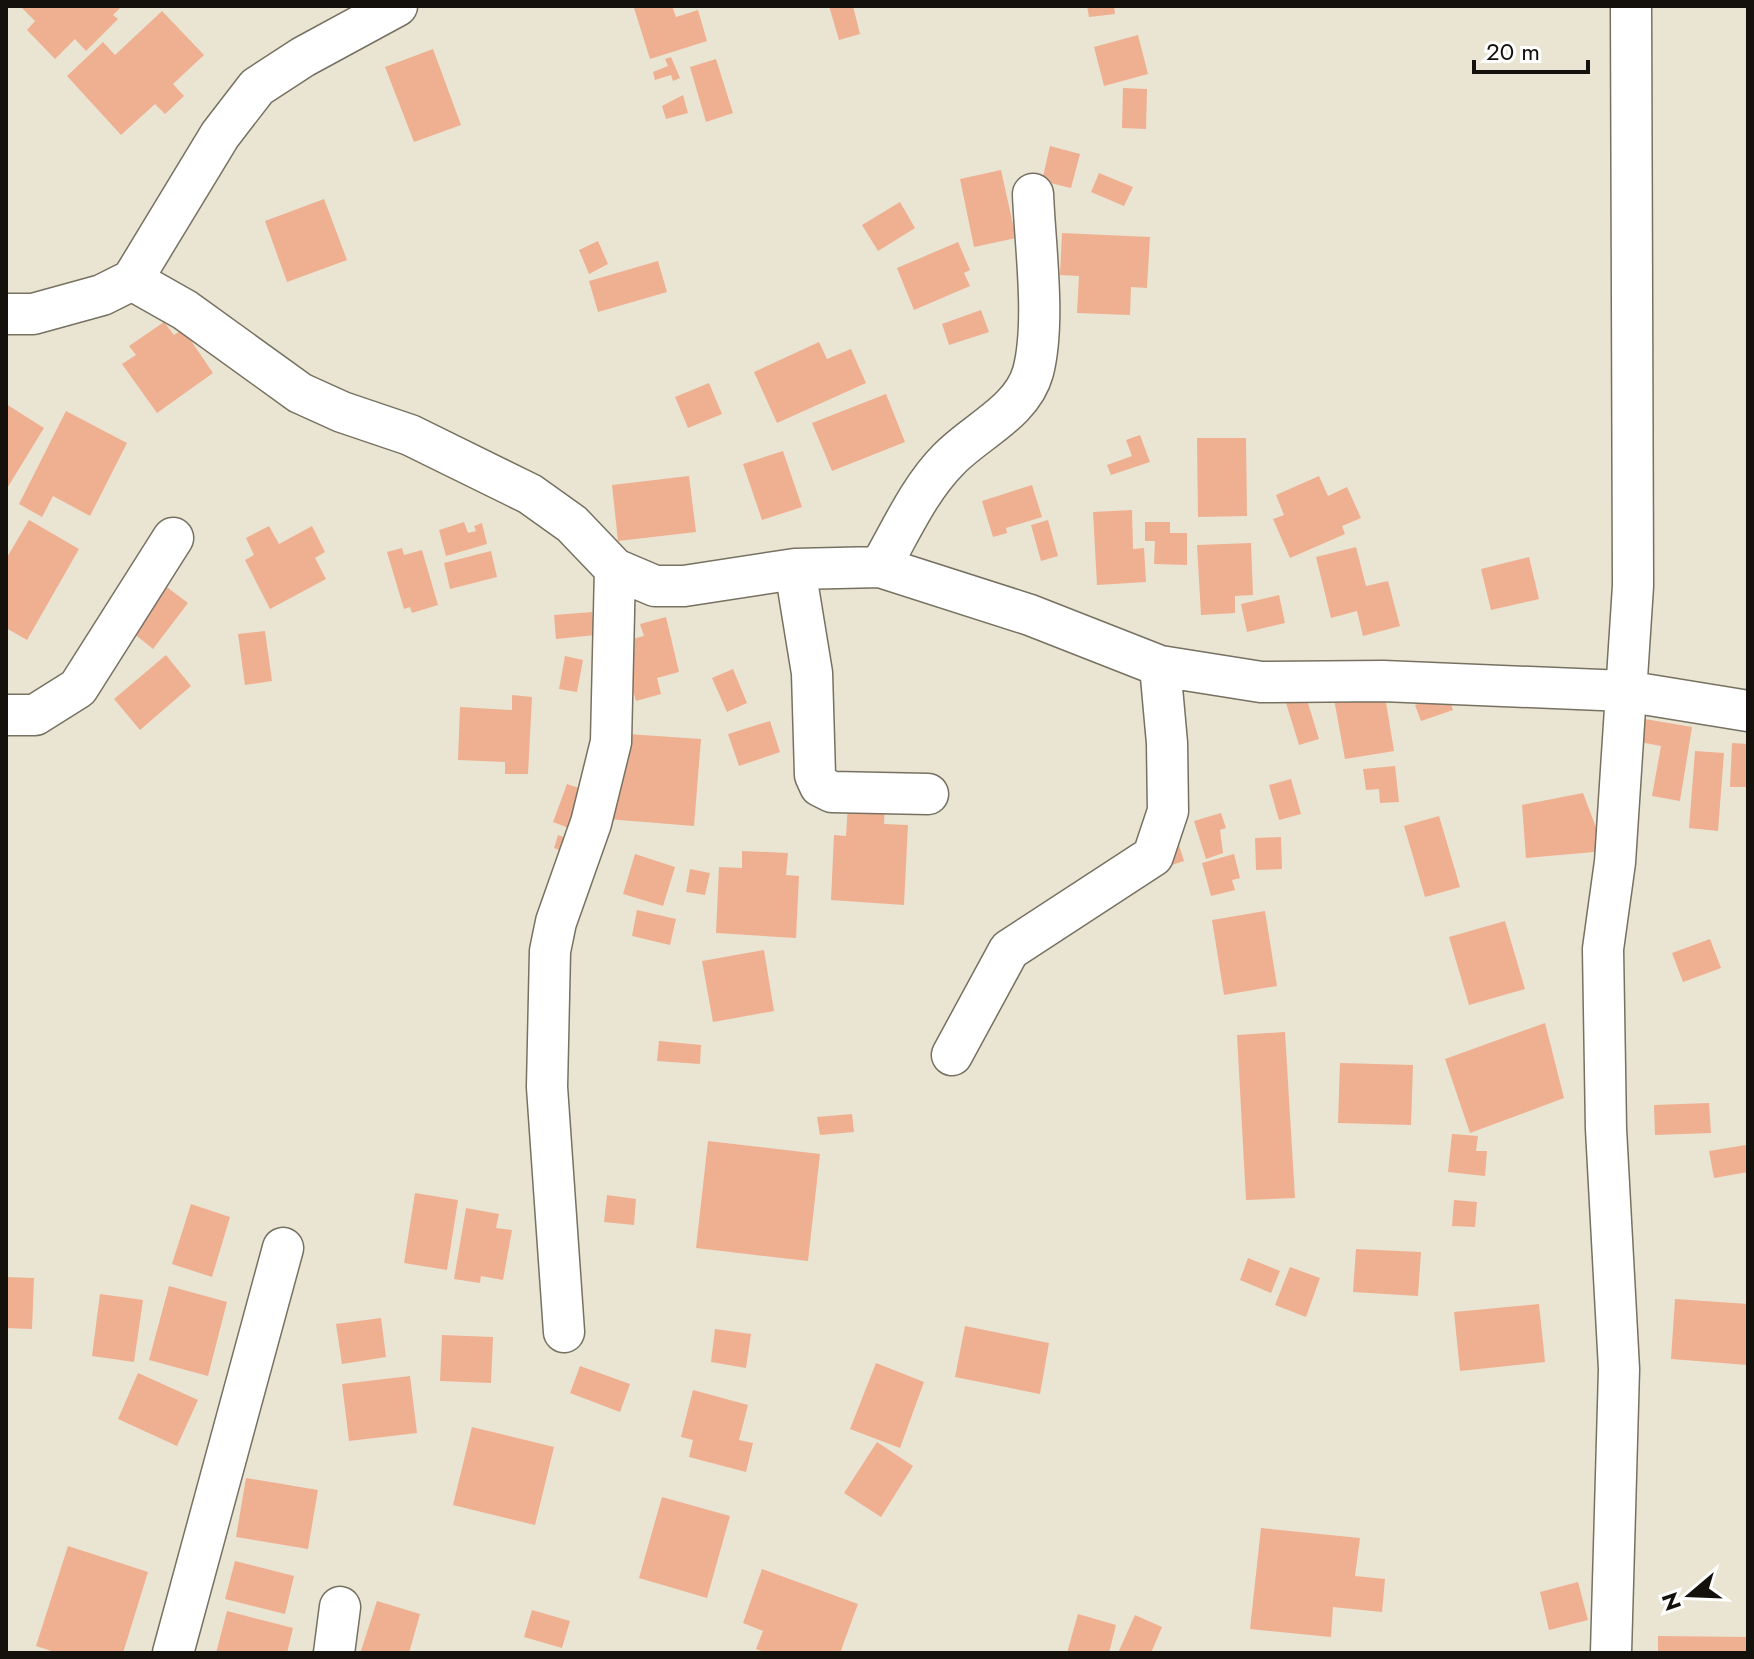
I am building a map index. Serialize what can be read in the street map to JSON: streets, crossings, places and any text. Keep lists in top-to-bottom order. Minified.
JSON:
{"scale_bar":"20 m","north":"left"}
